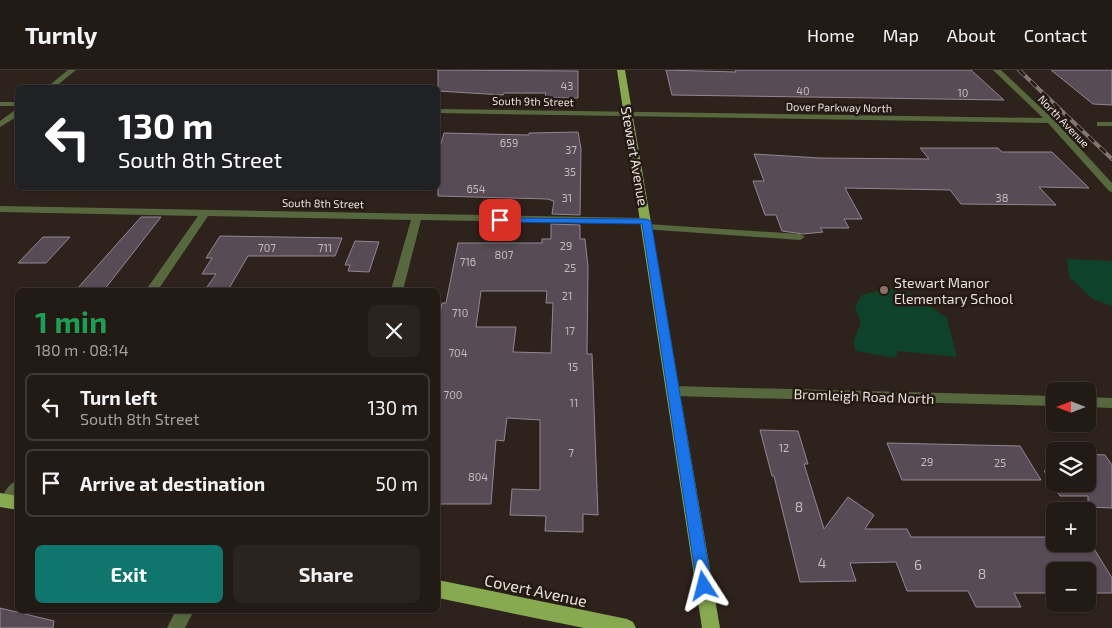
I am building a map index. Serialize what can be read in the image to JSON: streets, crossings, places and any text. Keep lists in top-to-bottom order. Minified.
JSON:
{"streets":{"main road":["Stewart Avenue","Covert Avenue"],"street":["South 9th Street","Dover Parkway North","North Avenue","South 8th Street","Bromleigh Road North"]},"crossings":[["South 9th Street","Dover Parkway North"],["South 9th Street","Stewart Avenue"],["Dover Parkway North","North Avenue"],["Dover Parkway North","Stewart Avenue"],["Stewart Avenue","South 8th Street"],["Stewart Avenue","Bromleigh Road North"]],"places":["Stewart Manor Elementary School"],"house_numbers":["43","40","10","659","37","35","654","31","38","29","707","711","807","716","25","21","710","17","704","15","700","11","12","7","29","25","804","8","4","6","8"],"north":"left","page":{"header":"Turnly","nav":["Home","Map","About","Contact"],"turn":["130 m","South 8th Street"],"heading":["1 min","180 m · 08:14"],"list":[{"name":"Turn left","note":"South 8th Street","value":"130 m"},{"name":"Arrive at destination","value":"50 m"}],"map_buttons":["+","−"],"buttons":["Exit","Share"]}}
